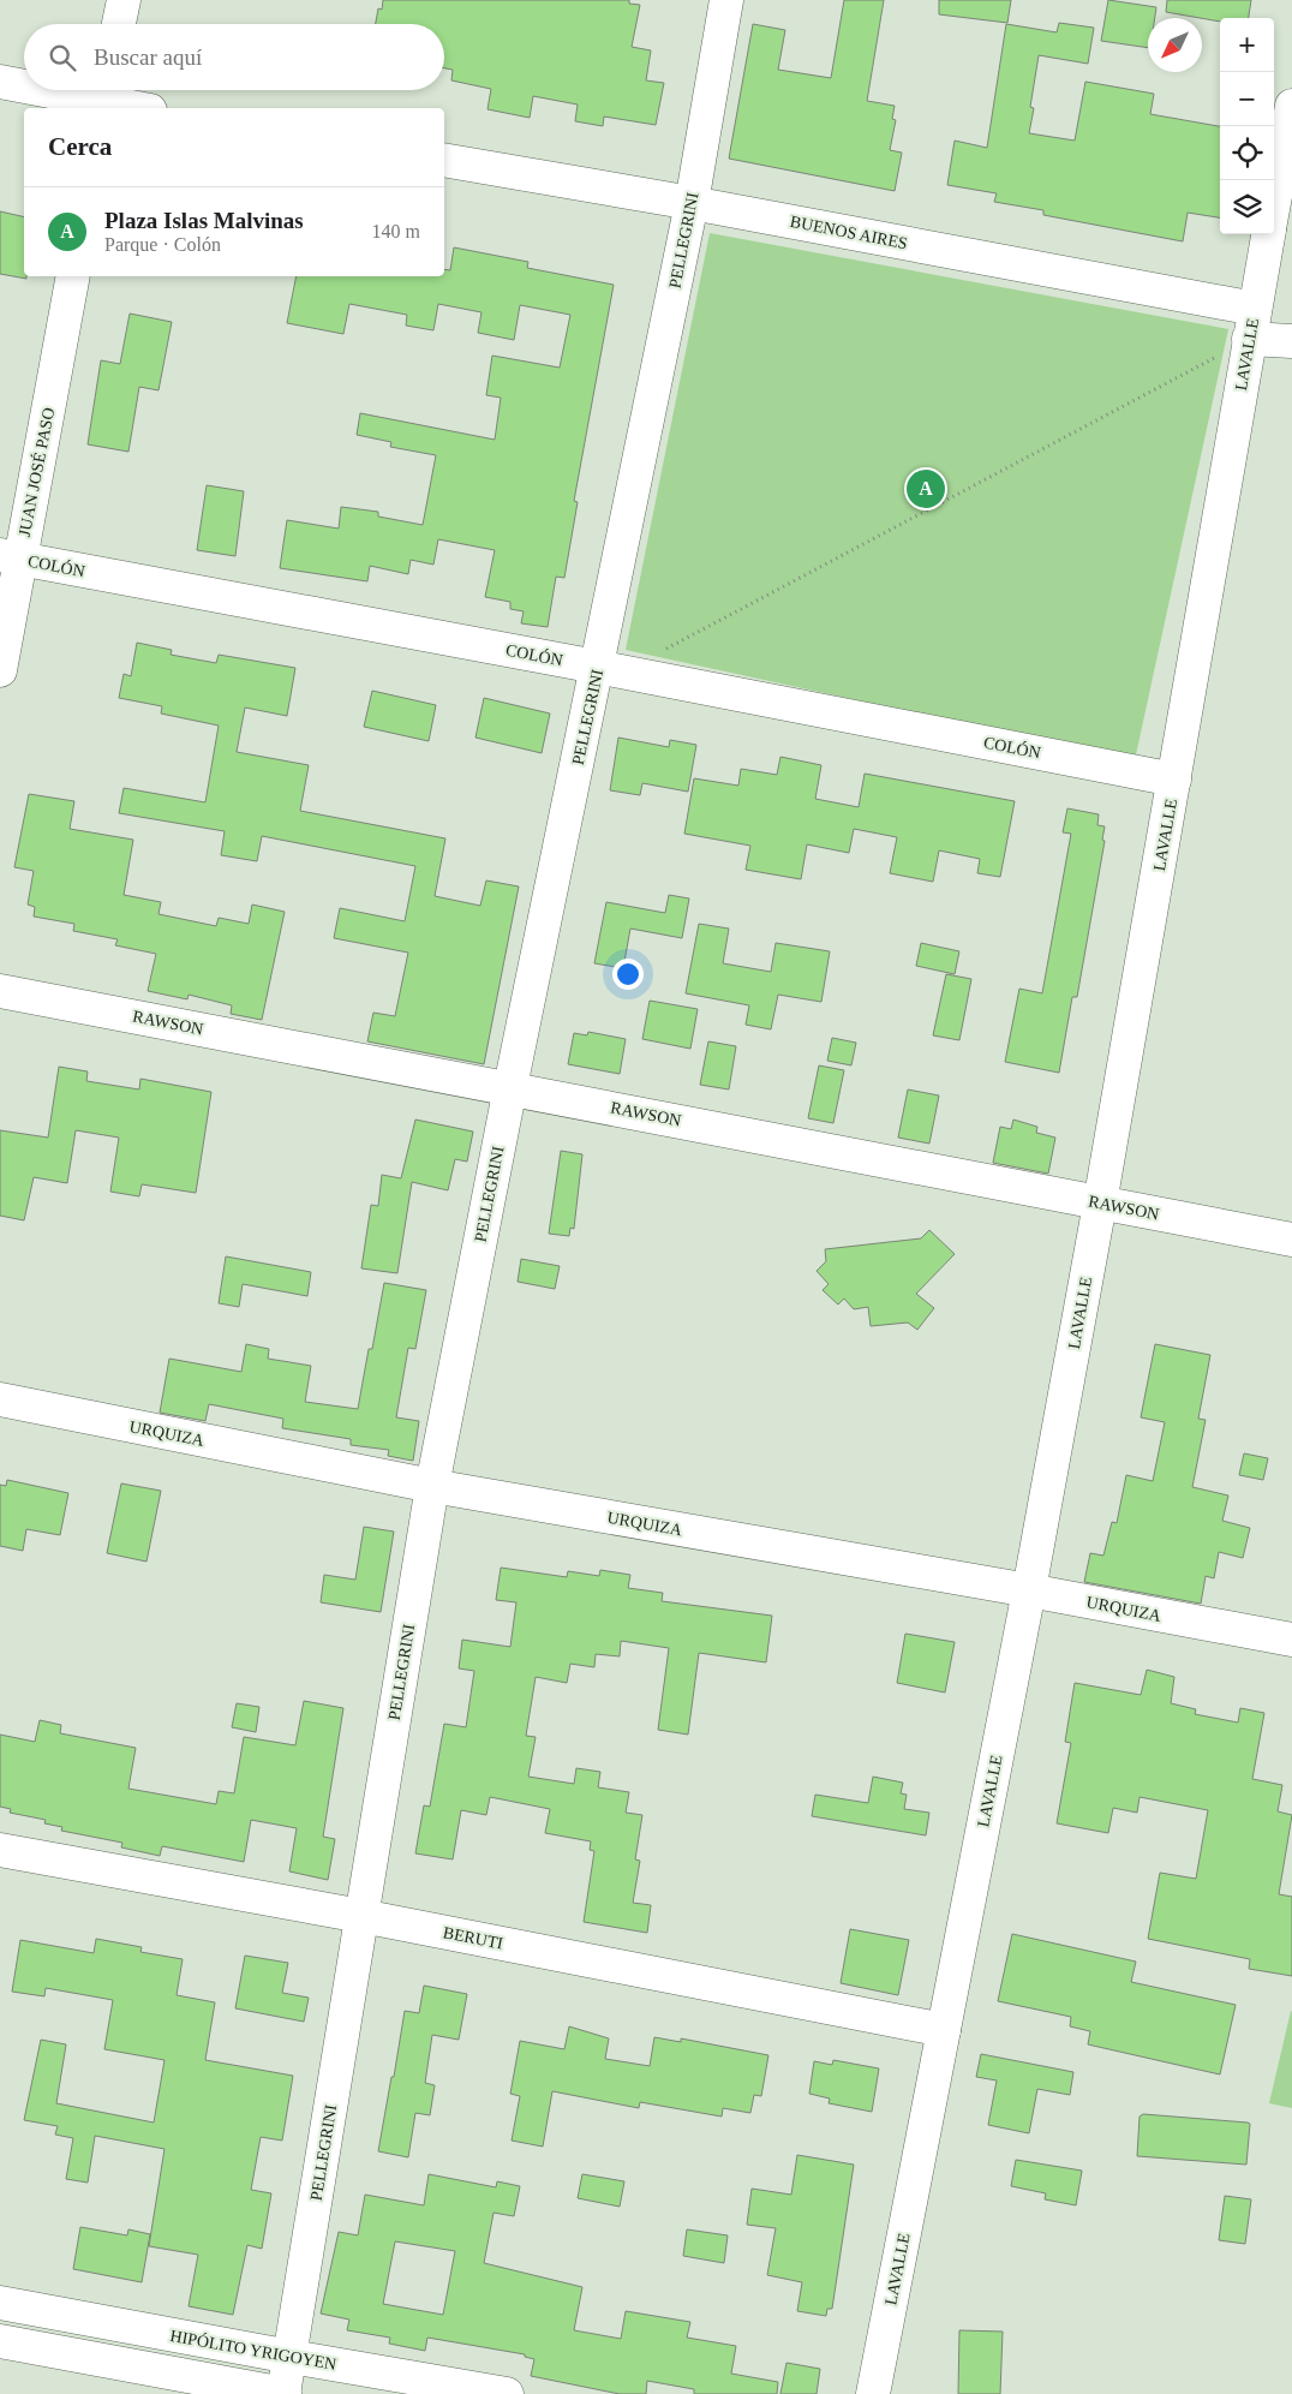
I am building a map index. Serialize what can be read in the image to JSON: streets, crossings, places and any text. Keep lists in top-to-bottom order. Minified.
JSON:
{"streets":{"street":["BUENOS AIRES","PELLEGRINI","LAVALLE","JUAN JOSÉ PASO","COLÓN","RAWSON","URQUIZA","BERUTI","HIPÓLITO YRIGOYEN"]},"crossings":[["BUENOS AIRES","PELLEGRINI"],["BUENOS AIRES","LAVALLE"],["PELLEGRINI","COLÓN"],["PELLEGRINI","RAWSON"],["PELLEGRINI","URQUIZA"],["PELLEGRINI","BERUTI"],["PELLEGRINI","HIPÓLITO YRIGOYEN"],["LAVALLE","COLÓN"],["LAVALLE","RAWSON"],["LAVALLE","URQUIZA"],["LAVALLE","BERUTI"],["JUAN JOSÉ PASO","COLÓN"]],"north":"bottom left","page":{"map_buttons":["+","−"],"search":"Buscar aquí","heading":"Cerca","list":[{"mark":"A","name":"Plaza Islas Malvinas","note":"Parque · Colón","value":"140 m"}],"pins":"A"}}
